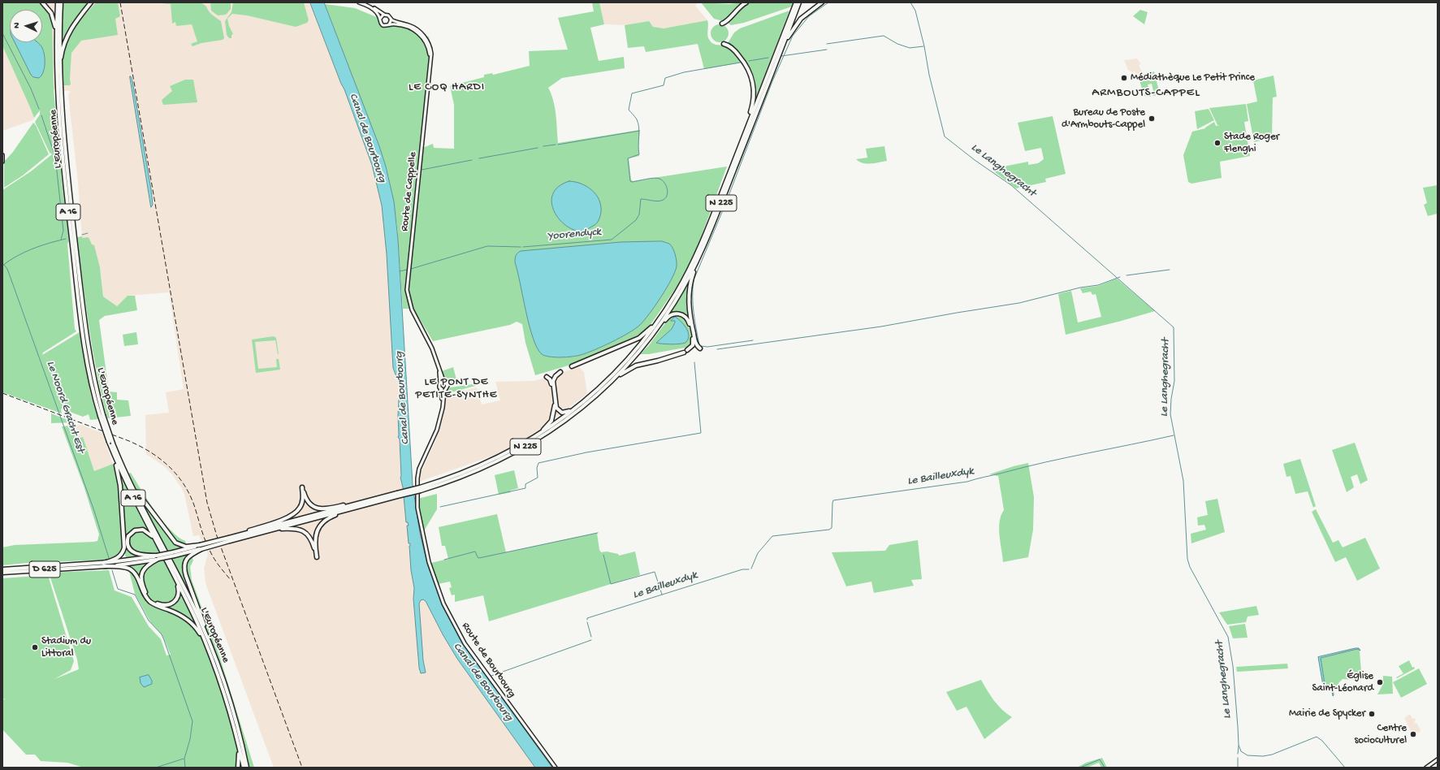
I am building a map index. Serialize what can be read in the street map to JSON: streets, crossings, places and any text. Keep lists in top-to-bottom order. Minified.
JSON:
{"streets":{"highway":["L'Européenne","N 225","A 16","D 625"],"main road":["Route de Cappelle","Route de Bourbourg"]},"crossings":[["N 225","D 625"]],"districts":["LE COQ HARDI","ARMBOUTS-CAPPEL","LE PONT DE PETITE-SYNTHE"],"water":["Canal de Bourbourg","Le Langhegracht","Yoorendyck","Le Noord Gracht Est","Le Bailleuxdyk"],"places":["Médiathèque Le Petit Prince","Bureau de Poste d'Armbouts-Cappel","Stade Roger Flenghi","Stadium du Littoral","Église Saint-Léonard","Mairie de Spycker","Centre socioculturel"],"north":"left"}
